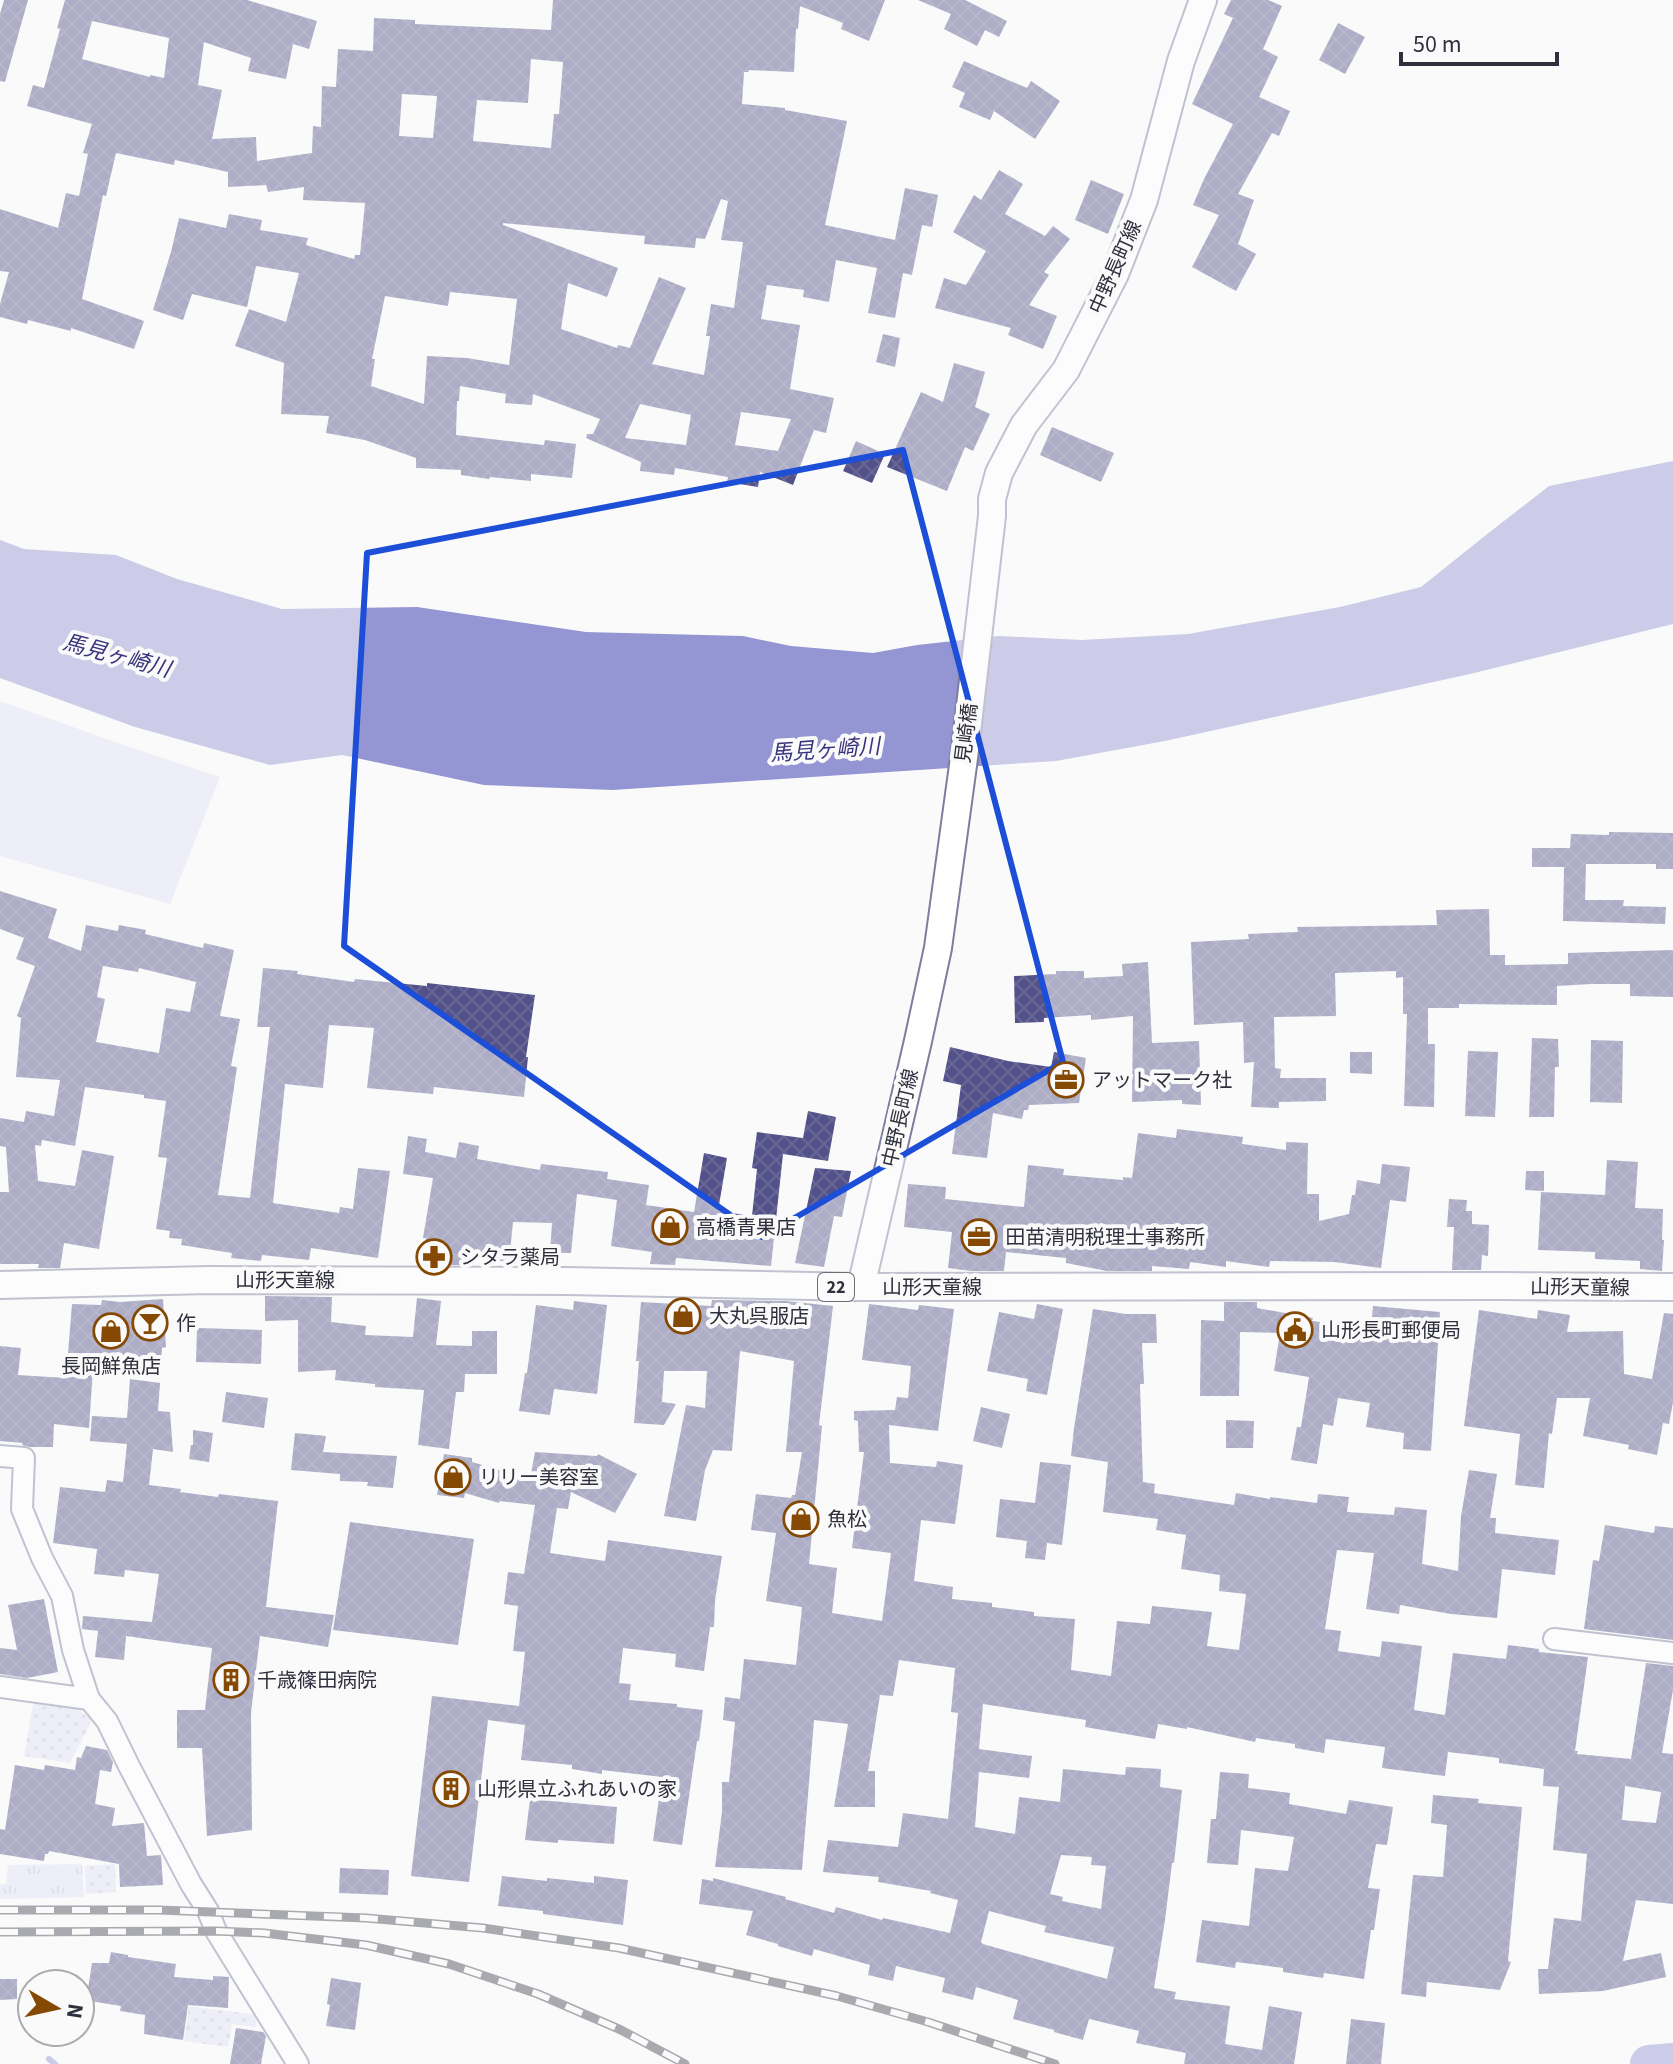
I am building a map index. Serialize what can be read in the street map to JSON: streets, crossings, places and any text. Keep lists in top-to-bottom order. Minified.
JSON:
{"streets":{"main road":["中野長町線","見崎橋","山形天童線","22"]},"crossings":[["中野長町線","見崎橋"],["中野長町線","山形天童線"]],"water":["馬見ヶ崎川"],"places":{"office":["アットマーク社","田苗清明税理士事務所"],"shop":["高橋青果店","大丸呉服店","長岡鮮魚店","リリー美容室","魚松"],"pharmacy":["シタラ薬局"],"bar":["作"],"public building":["山形長町郵便局"],"building":["千歳篠田病院","山形県立ふれあいの家"]},"scale_bar":"50 m","north":"right"}
